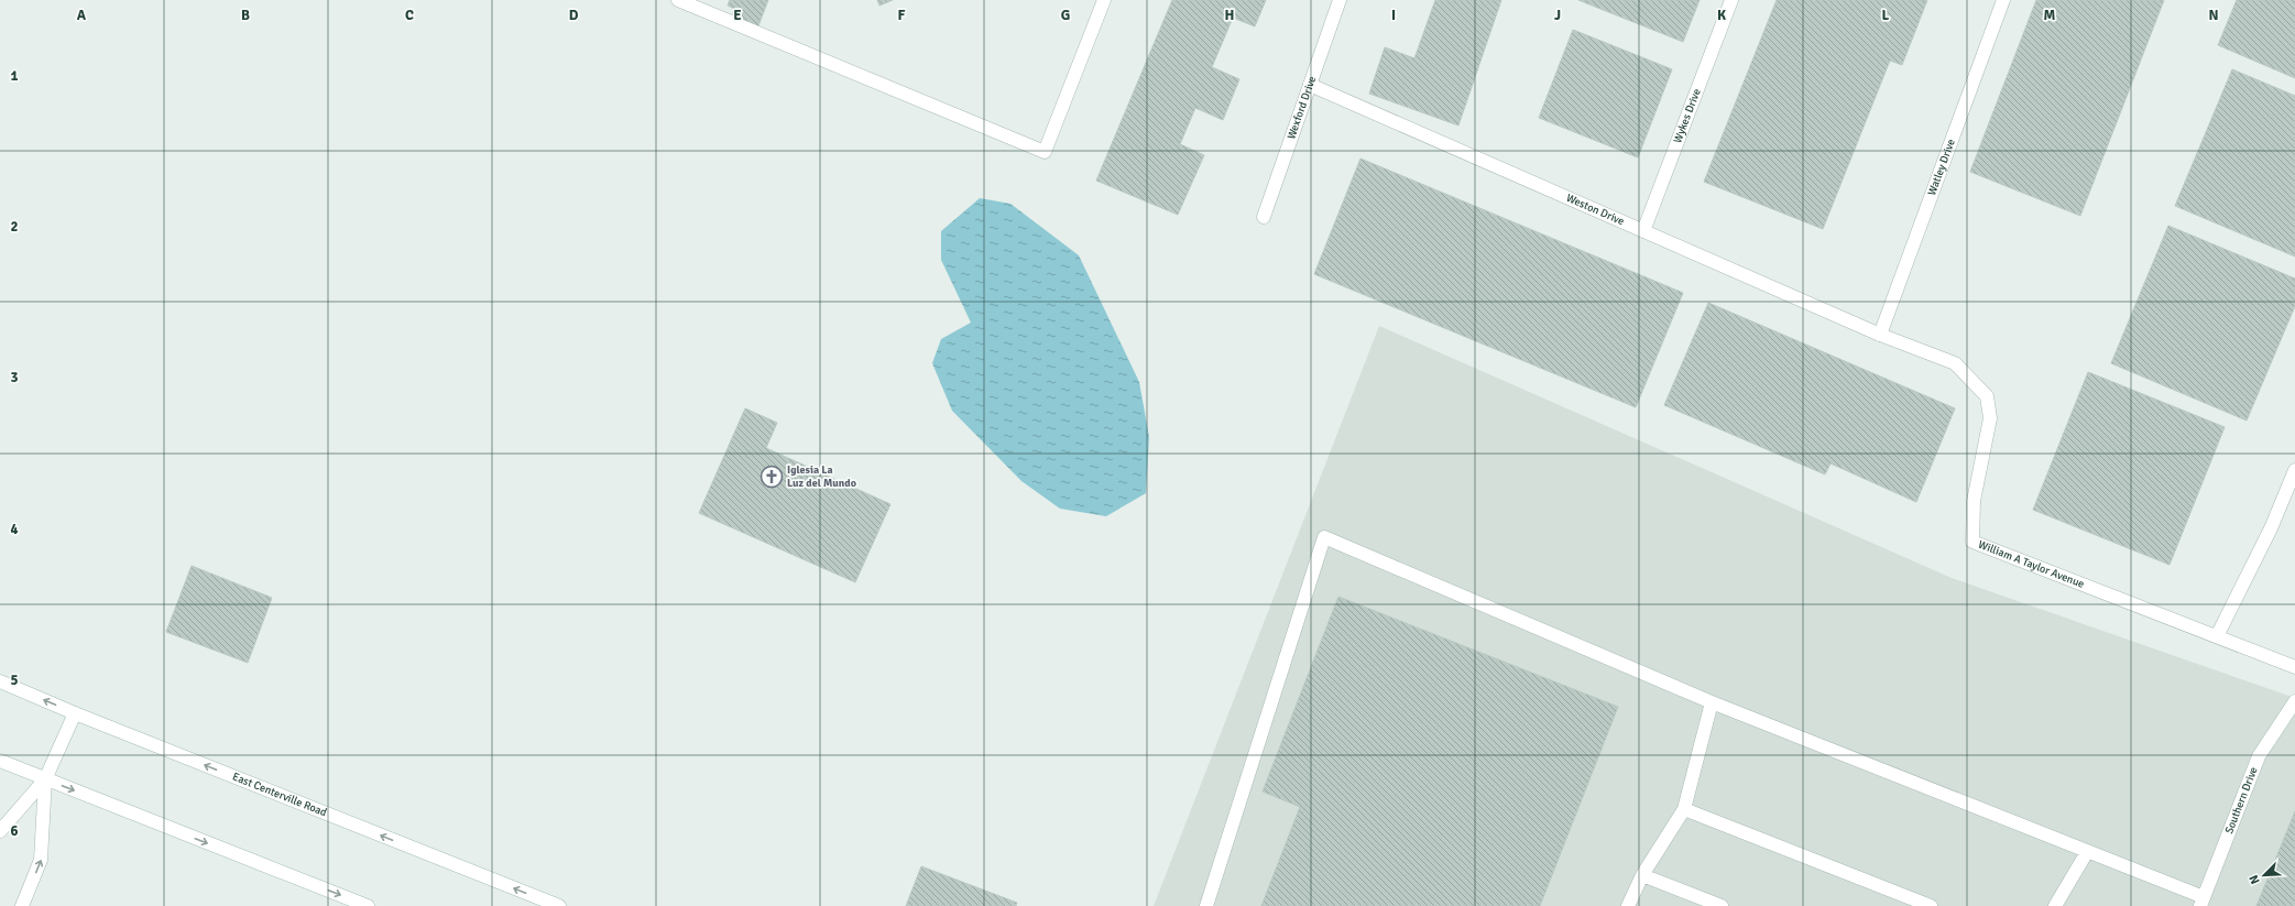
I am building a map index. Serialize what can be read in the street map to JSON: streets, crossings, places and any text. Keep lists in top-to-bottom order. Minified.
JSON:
{"streets":{"street":["Wexford Drive","Wykes Drive","Watley Drive","Weston Drive","William A Taylor Avenue","East Centerville Road","Southern Drive"]},"crossings":[["Wexford Drive","Weston Drive"],["Wykes Drive","Weston Drive"],["Watley Drive","Weston Drive"],["Watley Drive","William A Taylor Avenue"],["Weston Drive","William A Taylor Avenue"]],"places":{"church":["Iglesia La Luz del Mundo"]},"north":"bottom left","grid":{"columns":["A","B","C","D","E","F","G","H","I","J","K","L","M","N"],"rows":["1","2","3","4","5","6"]}}
